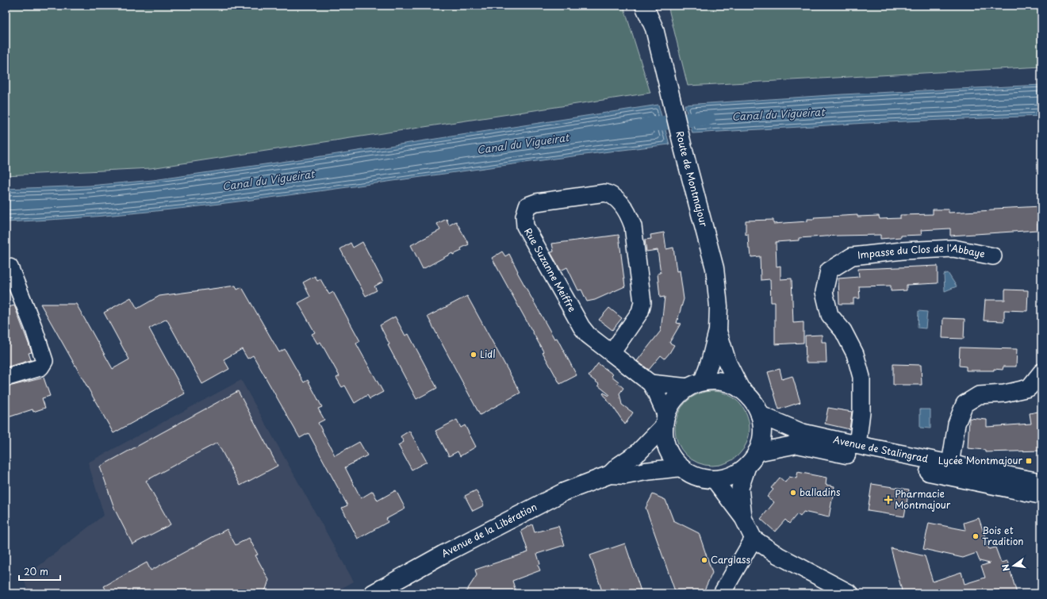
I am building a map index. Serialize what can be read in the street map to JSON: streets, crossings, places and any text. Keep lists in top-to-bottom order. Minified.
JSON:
{"streets":{"main road":["Route de Montmajour","Avenue de Stalingrad","Avenue de la Libération"],"street":["Impasse du Clos de l'Abbaye","Rue Suzanne Meiffre"]},"crossings":[["Route de Montmajour","Rue Suzanne Meiffre"],["Route de Montmajour","Avenue de Stalingrad"],["Route de Montmajour","Avenue de la Libération"],["Impasse du Clos de l'Abbaye","Avenue de Stalingrad"],["Rue Suzanne Meiffre","Avenue de Stalingrad"],["Rue Suzanne Meiffre","Avenue de la Libération"],["Avenue de Stalingrad","Avenue de la Libération"]],"water":["Canal du Vigueirat"],"places":{"other":["Lidl","balladins","Bois et Tradition","Carglass"],"transit":["Lycée Montmajour"],"health":["Pharmacie Montmajour"]},"scale_bar":"20 m","north":"left"}
